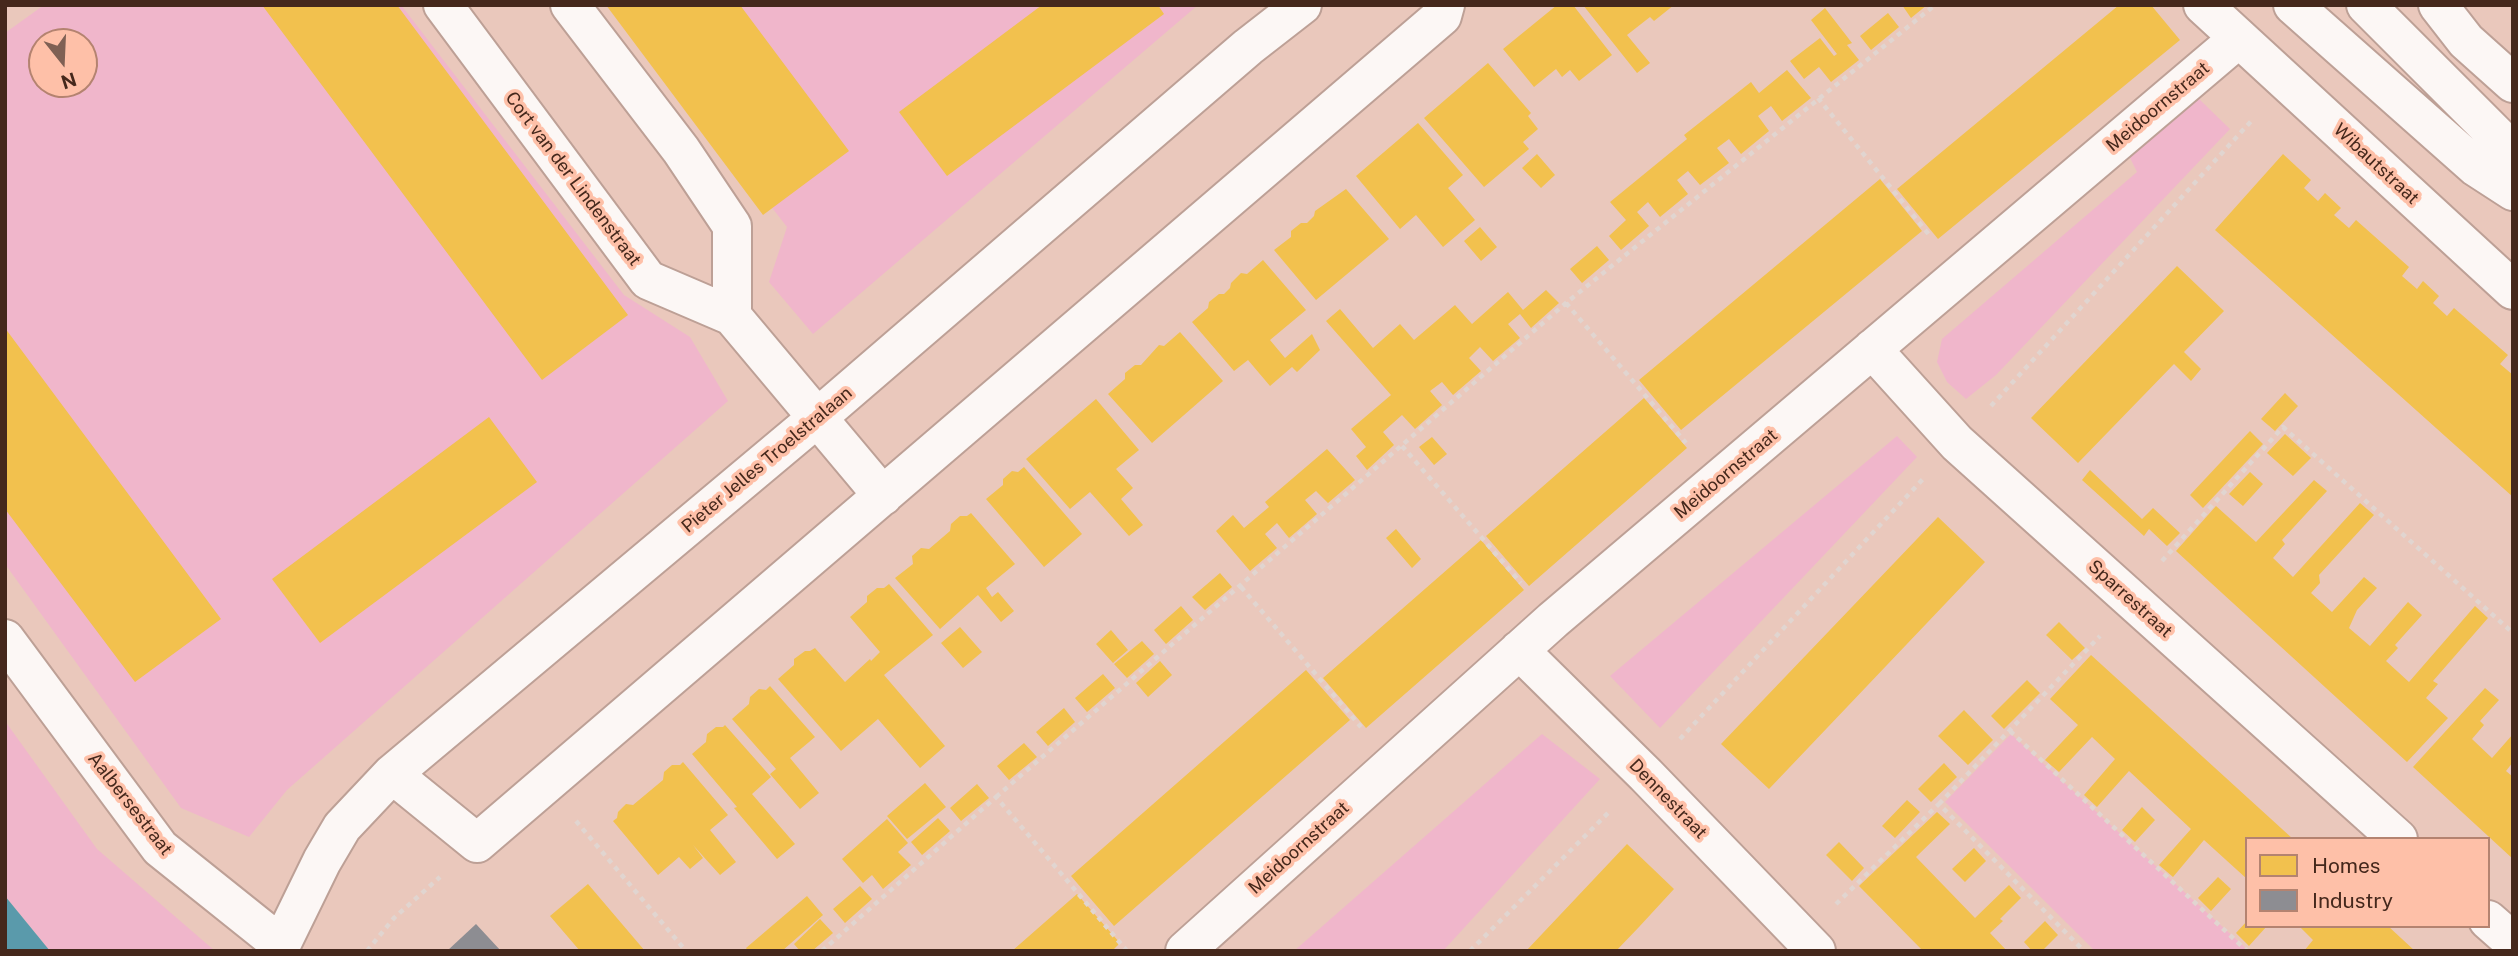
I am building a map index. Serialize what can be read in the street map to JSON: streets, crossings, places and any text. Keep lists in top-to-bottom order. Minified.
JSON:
{"streets":{"street":["Meidoornstraat","Wibautstraat","Cort van der Lindenstraat","Pieter Jelles Troelstralaan","Sparrestraat","Dennestraat","Aalbersestraat"]},"crossings":[["Meidoornstraat","Wibautstraat"],["Meidoornstraat","Sparrestraat"],["Meidoornstraat","Dennestraat"],["Cort van der Lindenstraat","Pieter Jelles Troelstralaan"],["Pieter Jelles Troelstralaan","Aalbersestraat"]],"legend":["Homes","Industry"],"north":"bottom"}
